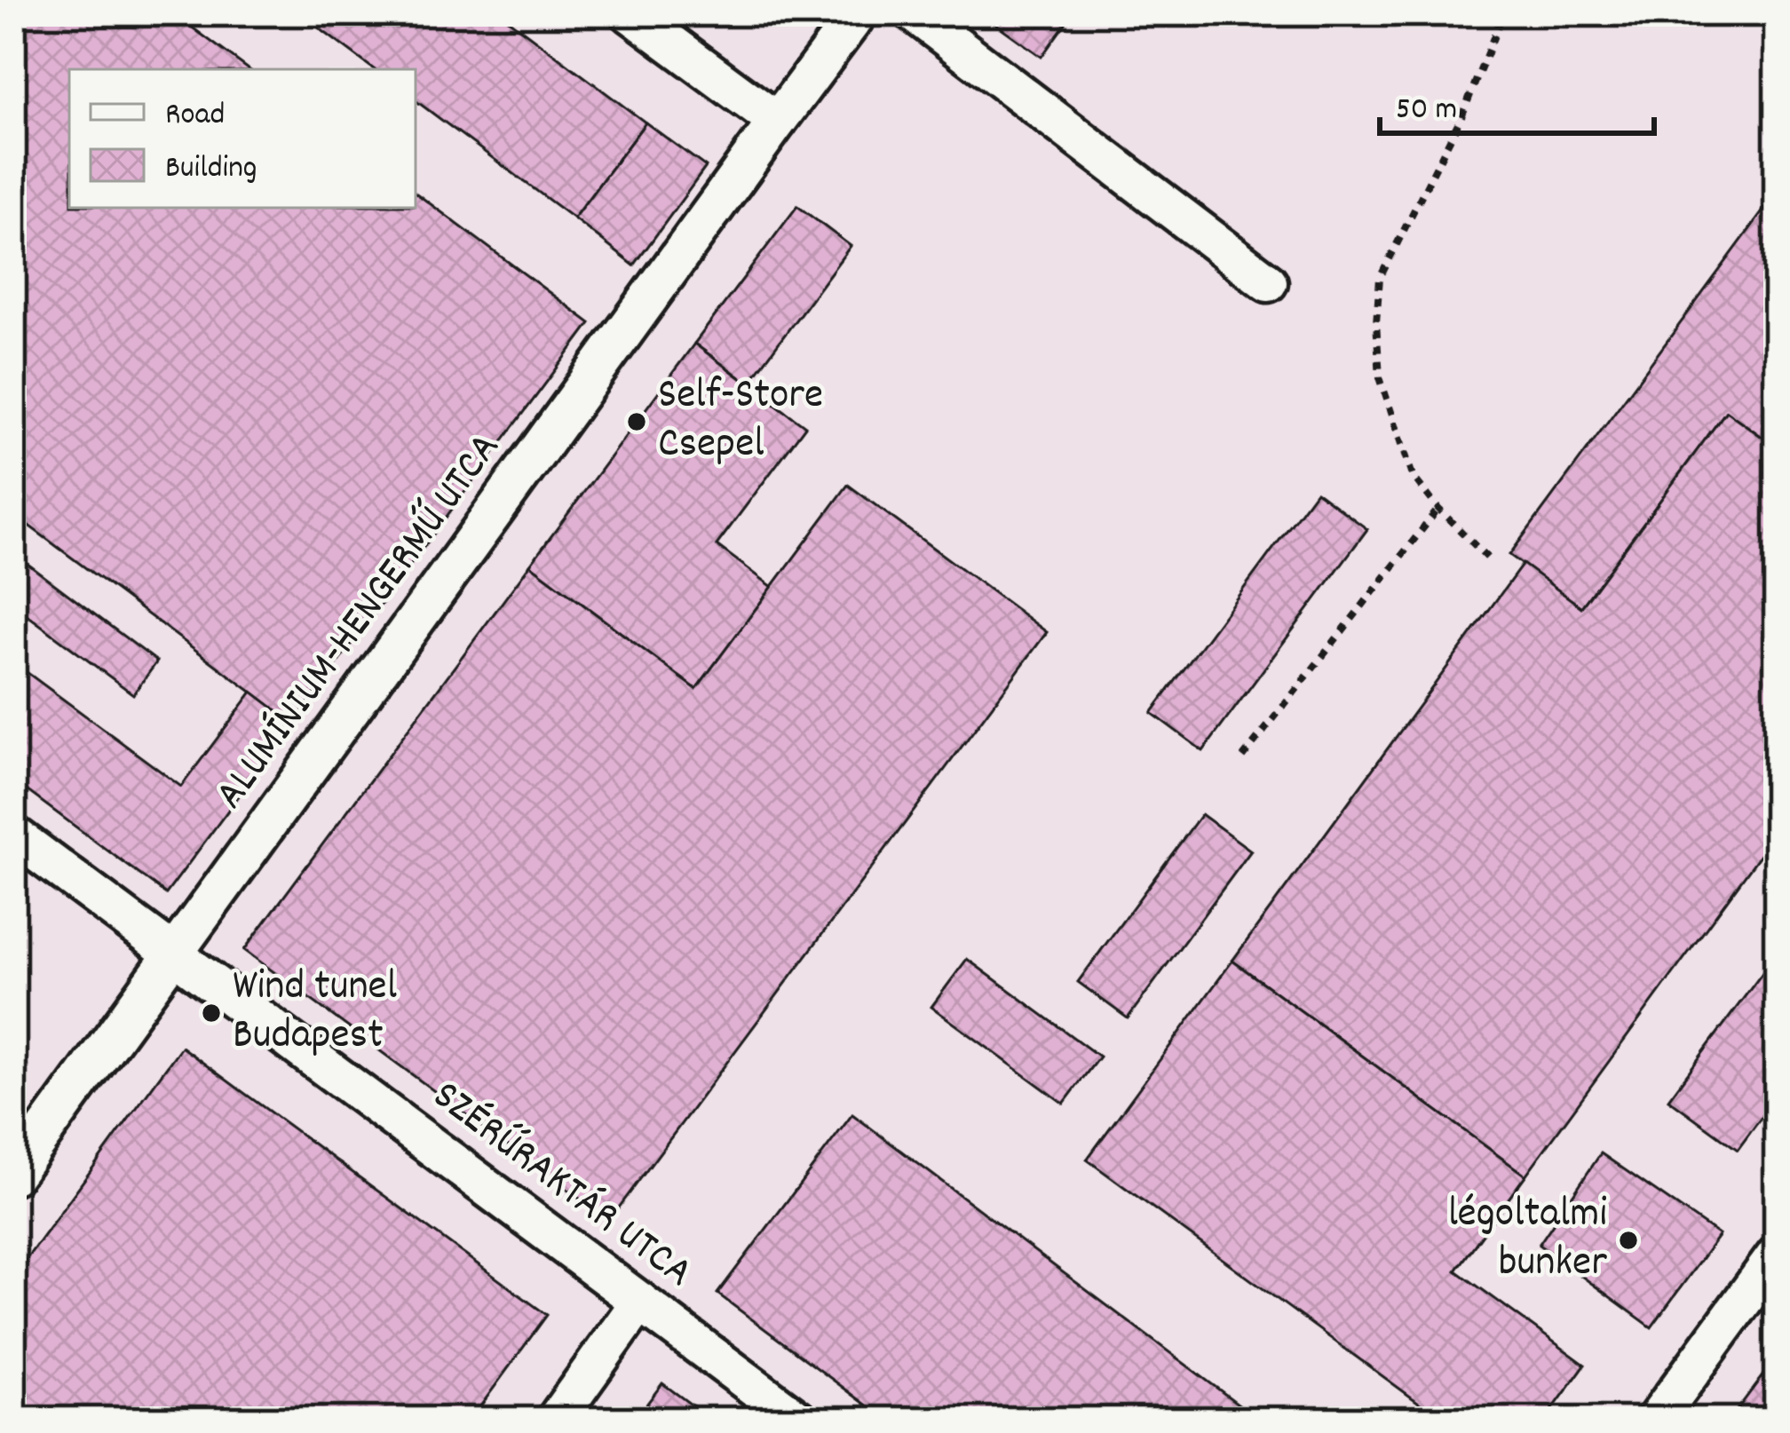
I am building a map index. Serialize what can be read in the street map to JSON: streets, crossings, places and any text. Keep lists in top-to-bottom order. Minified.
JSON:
{"streets":{"street":["ALUMÍNIUM-HENGERMŰ UTCA","SZÉRŰRAKTÁR UTCA"]},"crossings":[["ALUMÍNIUM-HENGERMŰ UTCA","SZÉRŰRAKTÁR UTCA"]],"places":["Self-Store Csepel","Wind tunel Budapest","légoltalmi bunker"],"legend":["Road","Building"],"scale_bar":"50 m"}
